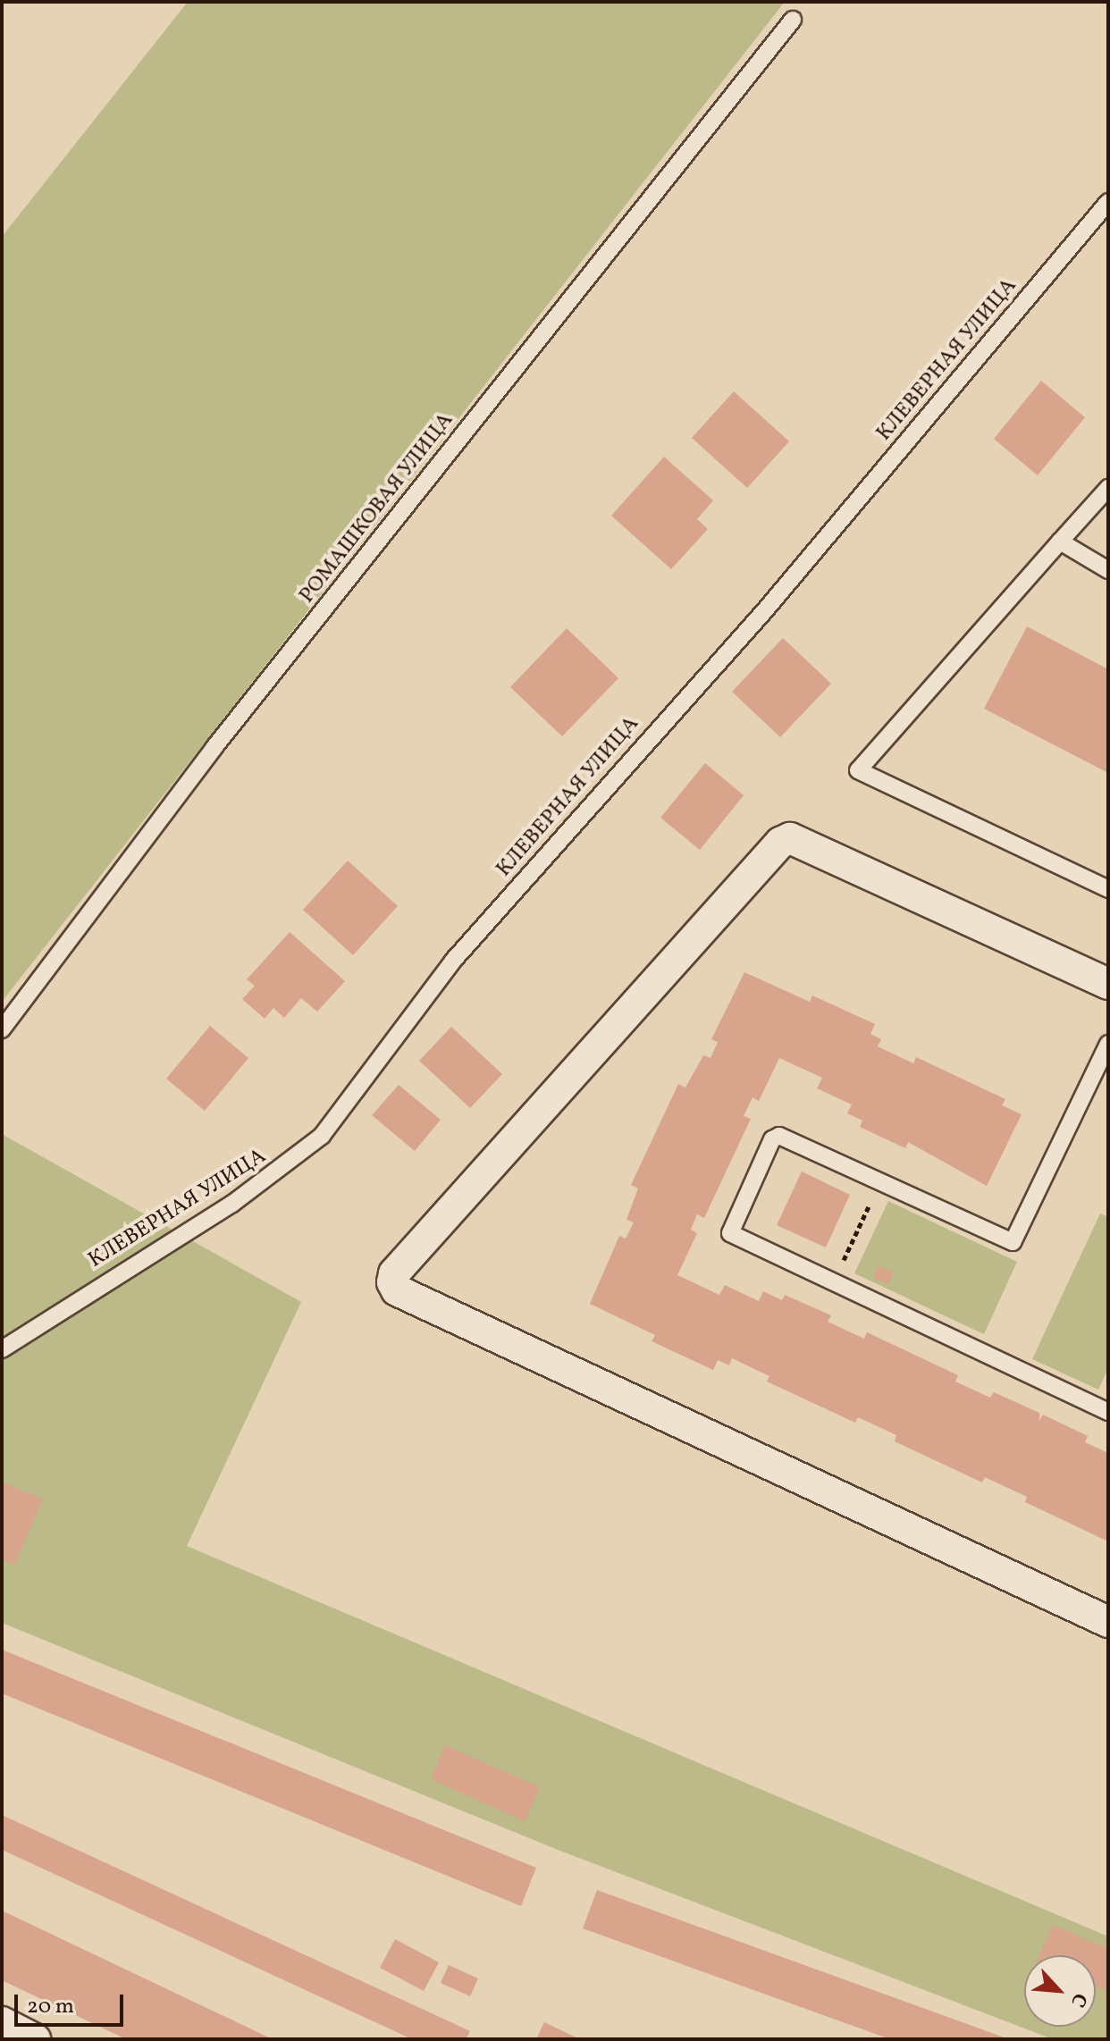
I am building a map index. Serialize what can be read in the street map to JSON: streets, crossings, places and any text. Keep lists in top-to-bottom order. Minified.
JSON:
{"streets":{"lane":["КЛЕВЕРНАЯ УЛИЦА","РОМАШКОВАЯ УЛИЦА"]},"scale_bar":"20 m","north":"bottom right"}
